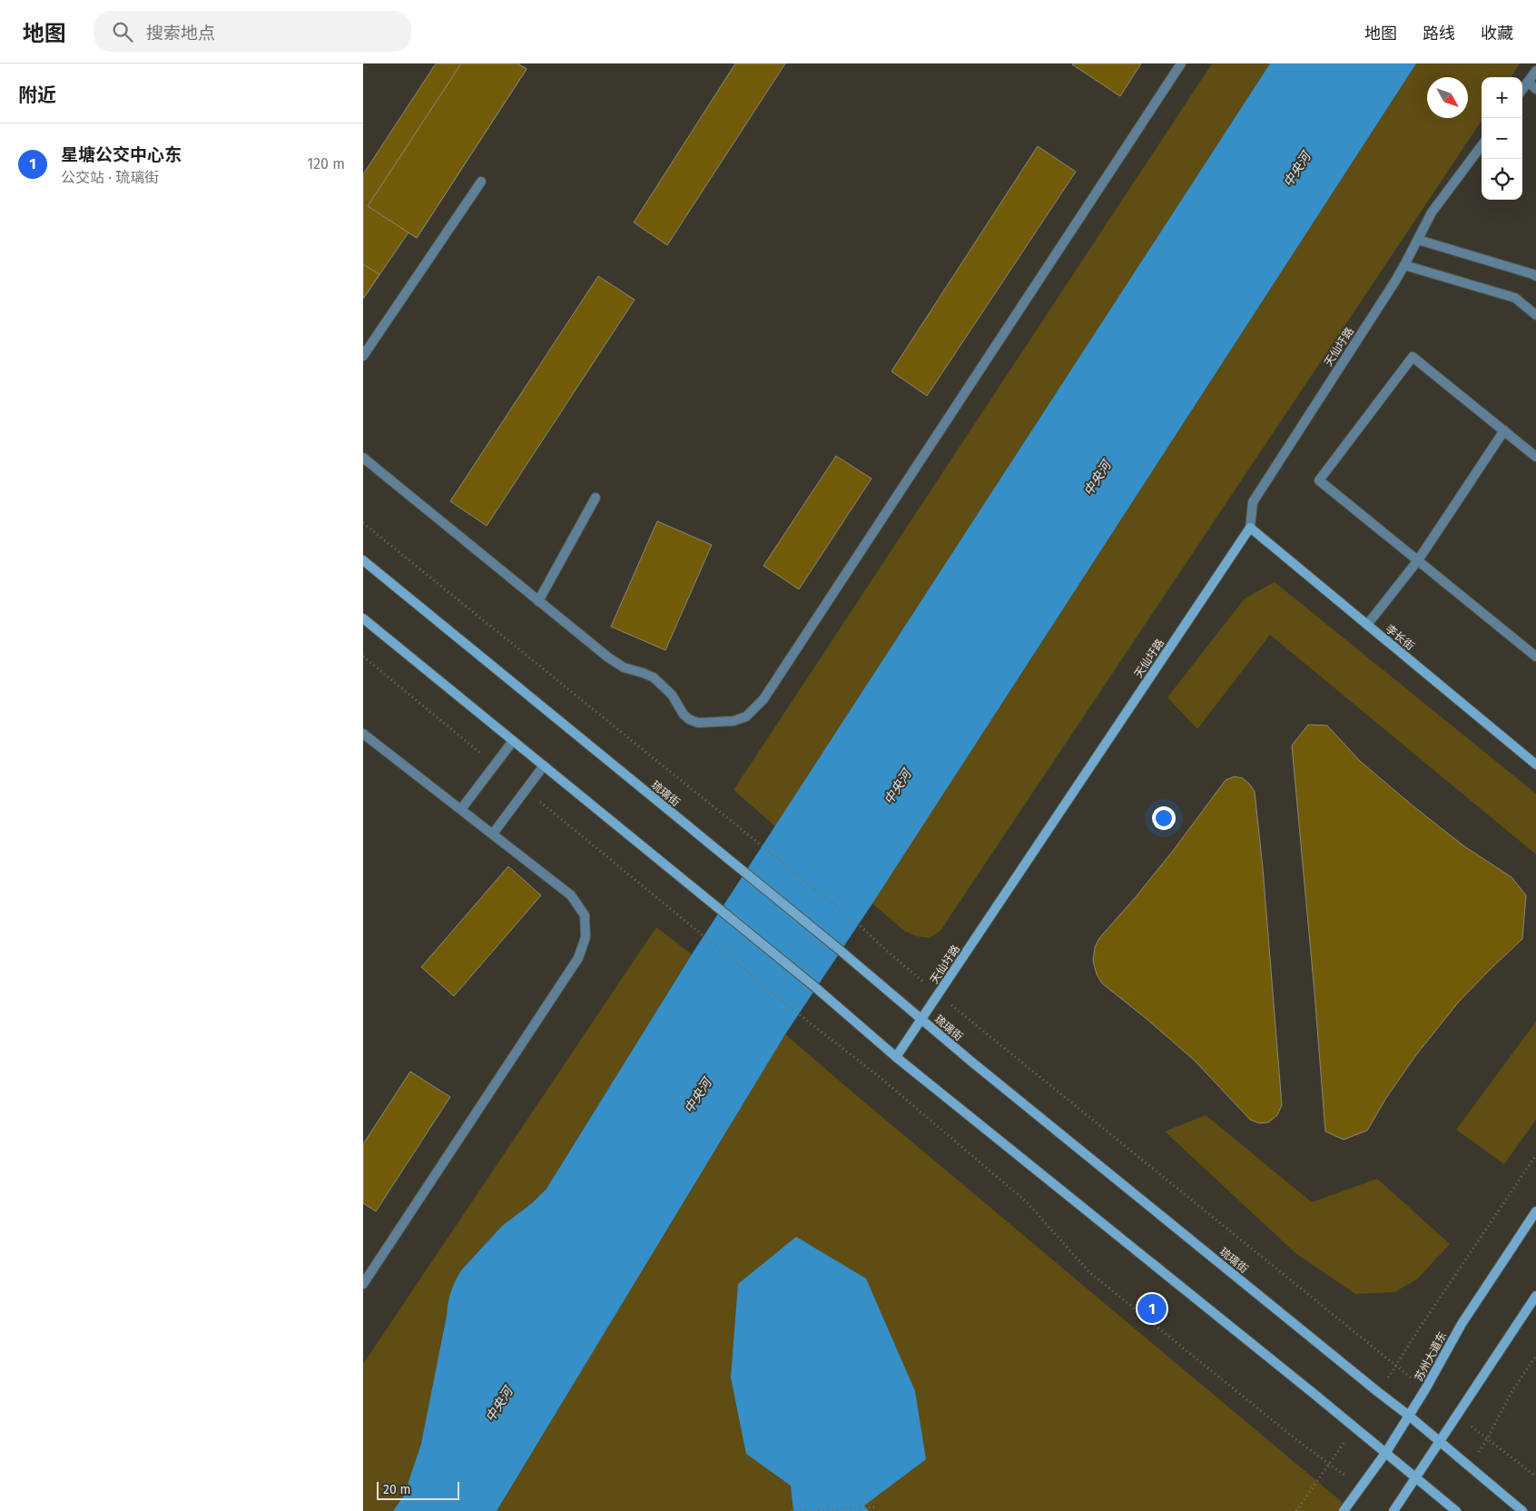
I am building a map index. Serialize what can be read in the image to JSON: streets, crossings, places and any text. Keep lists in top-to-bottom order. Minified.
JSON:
{"streets":{"main road":["天仙圩路","李长街","琉璃街","苏州大道东"]},"crossings":[["天仙圩路","李长街"],["天仙圩路","琉璃街"],["琉璃街","苏州大道东"]],"water":["中央河"],"scale_bar":"20 m","north":"bottom right","page":{"header":"地图","search":"搜索地点","nav":["地图","路线","收藏"],"heading":"附近","map_buttons":["+","−"],"list":[{"mark":"1","name":"星塘公交中心东","note":"公交站 · 琉璃街","value":"120 m"}],"pins":"1","scale":"20 m"}}
